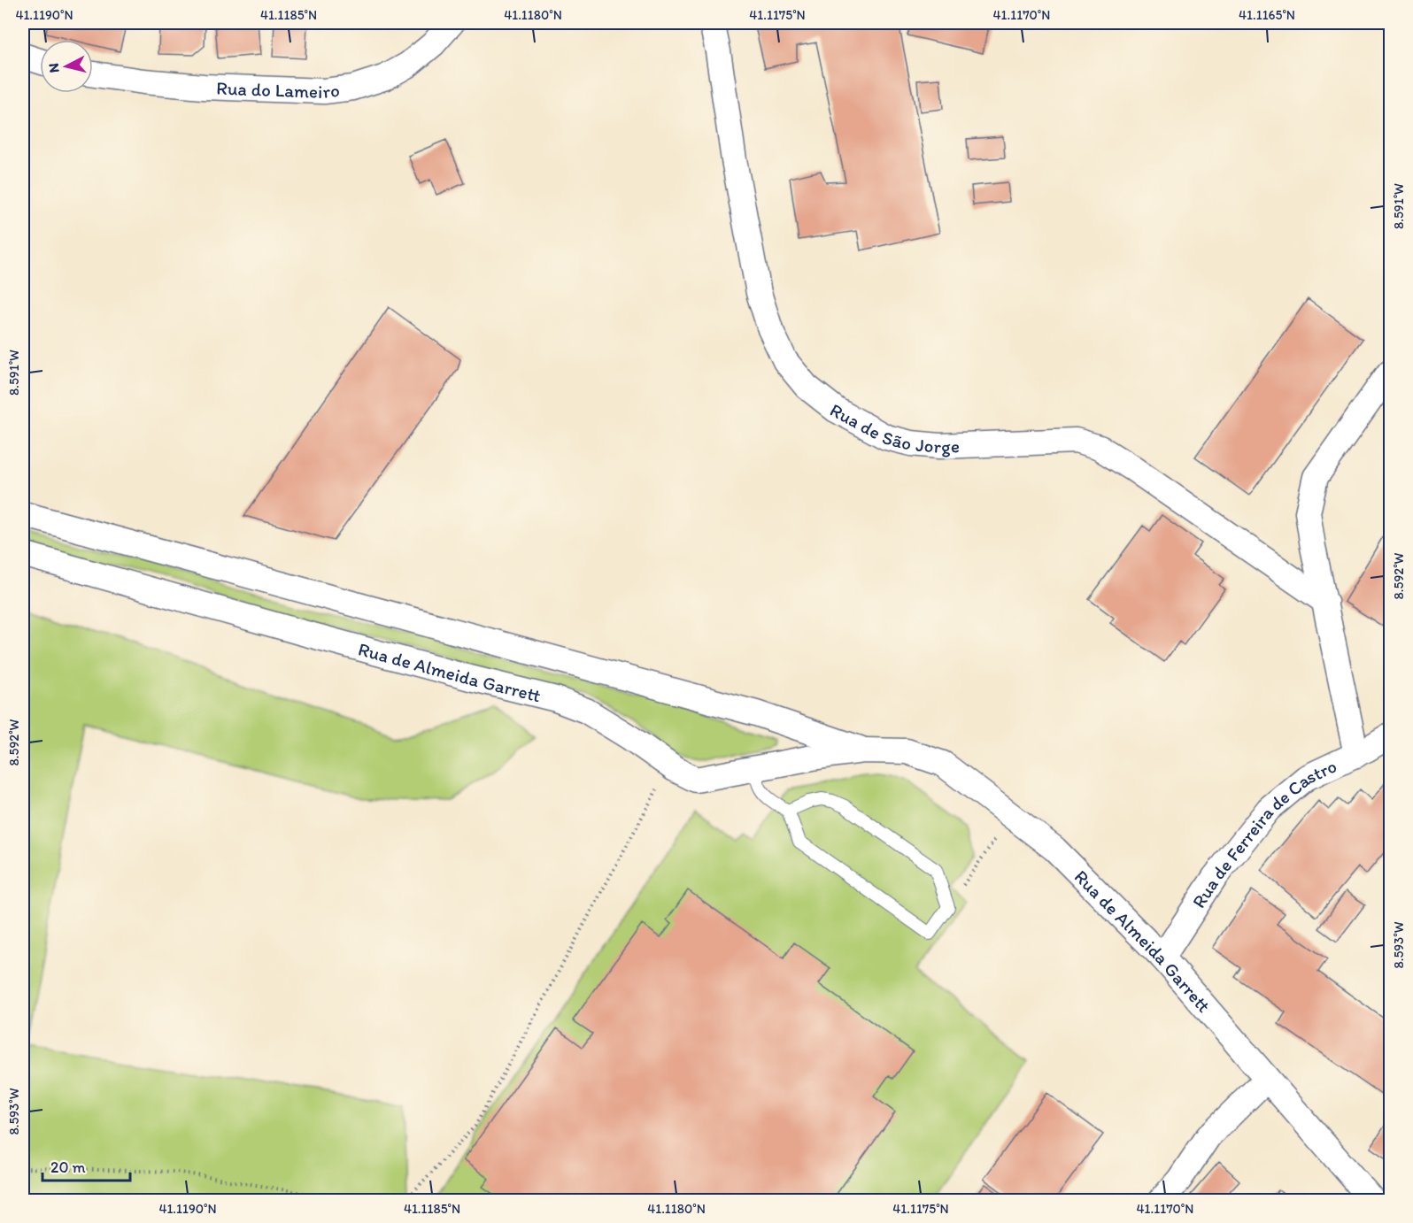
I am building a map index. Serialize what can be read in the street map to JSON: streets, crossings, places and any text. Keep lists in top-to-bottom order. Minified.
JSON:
{"streets":{"street":["Rua do Lameiro","Rua de São Jorge","Rua de Almeida Garrett","Rua de Ferreira de Castro"]},"crossings":[["Rua de Almeida Garrett","Rua de Ferreira de Castro"]],"scale_bar":"20 m","north":"left","coordinates":["41.1190°N","41.1185°N","41.1180°N","41.1175°N","41.1170°N","41.1165°N","8.591°W","8.592°W","8.593°W"]}
